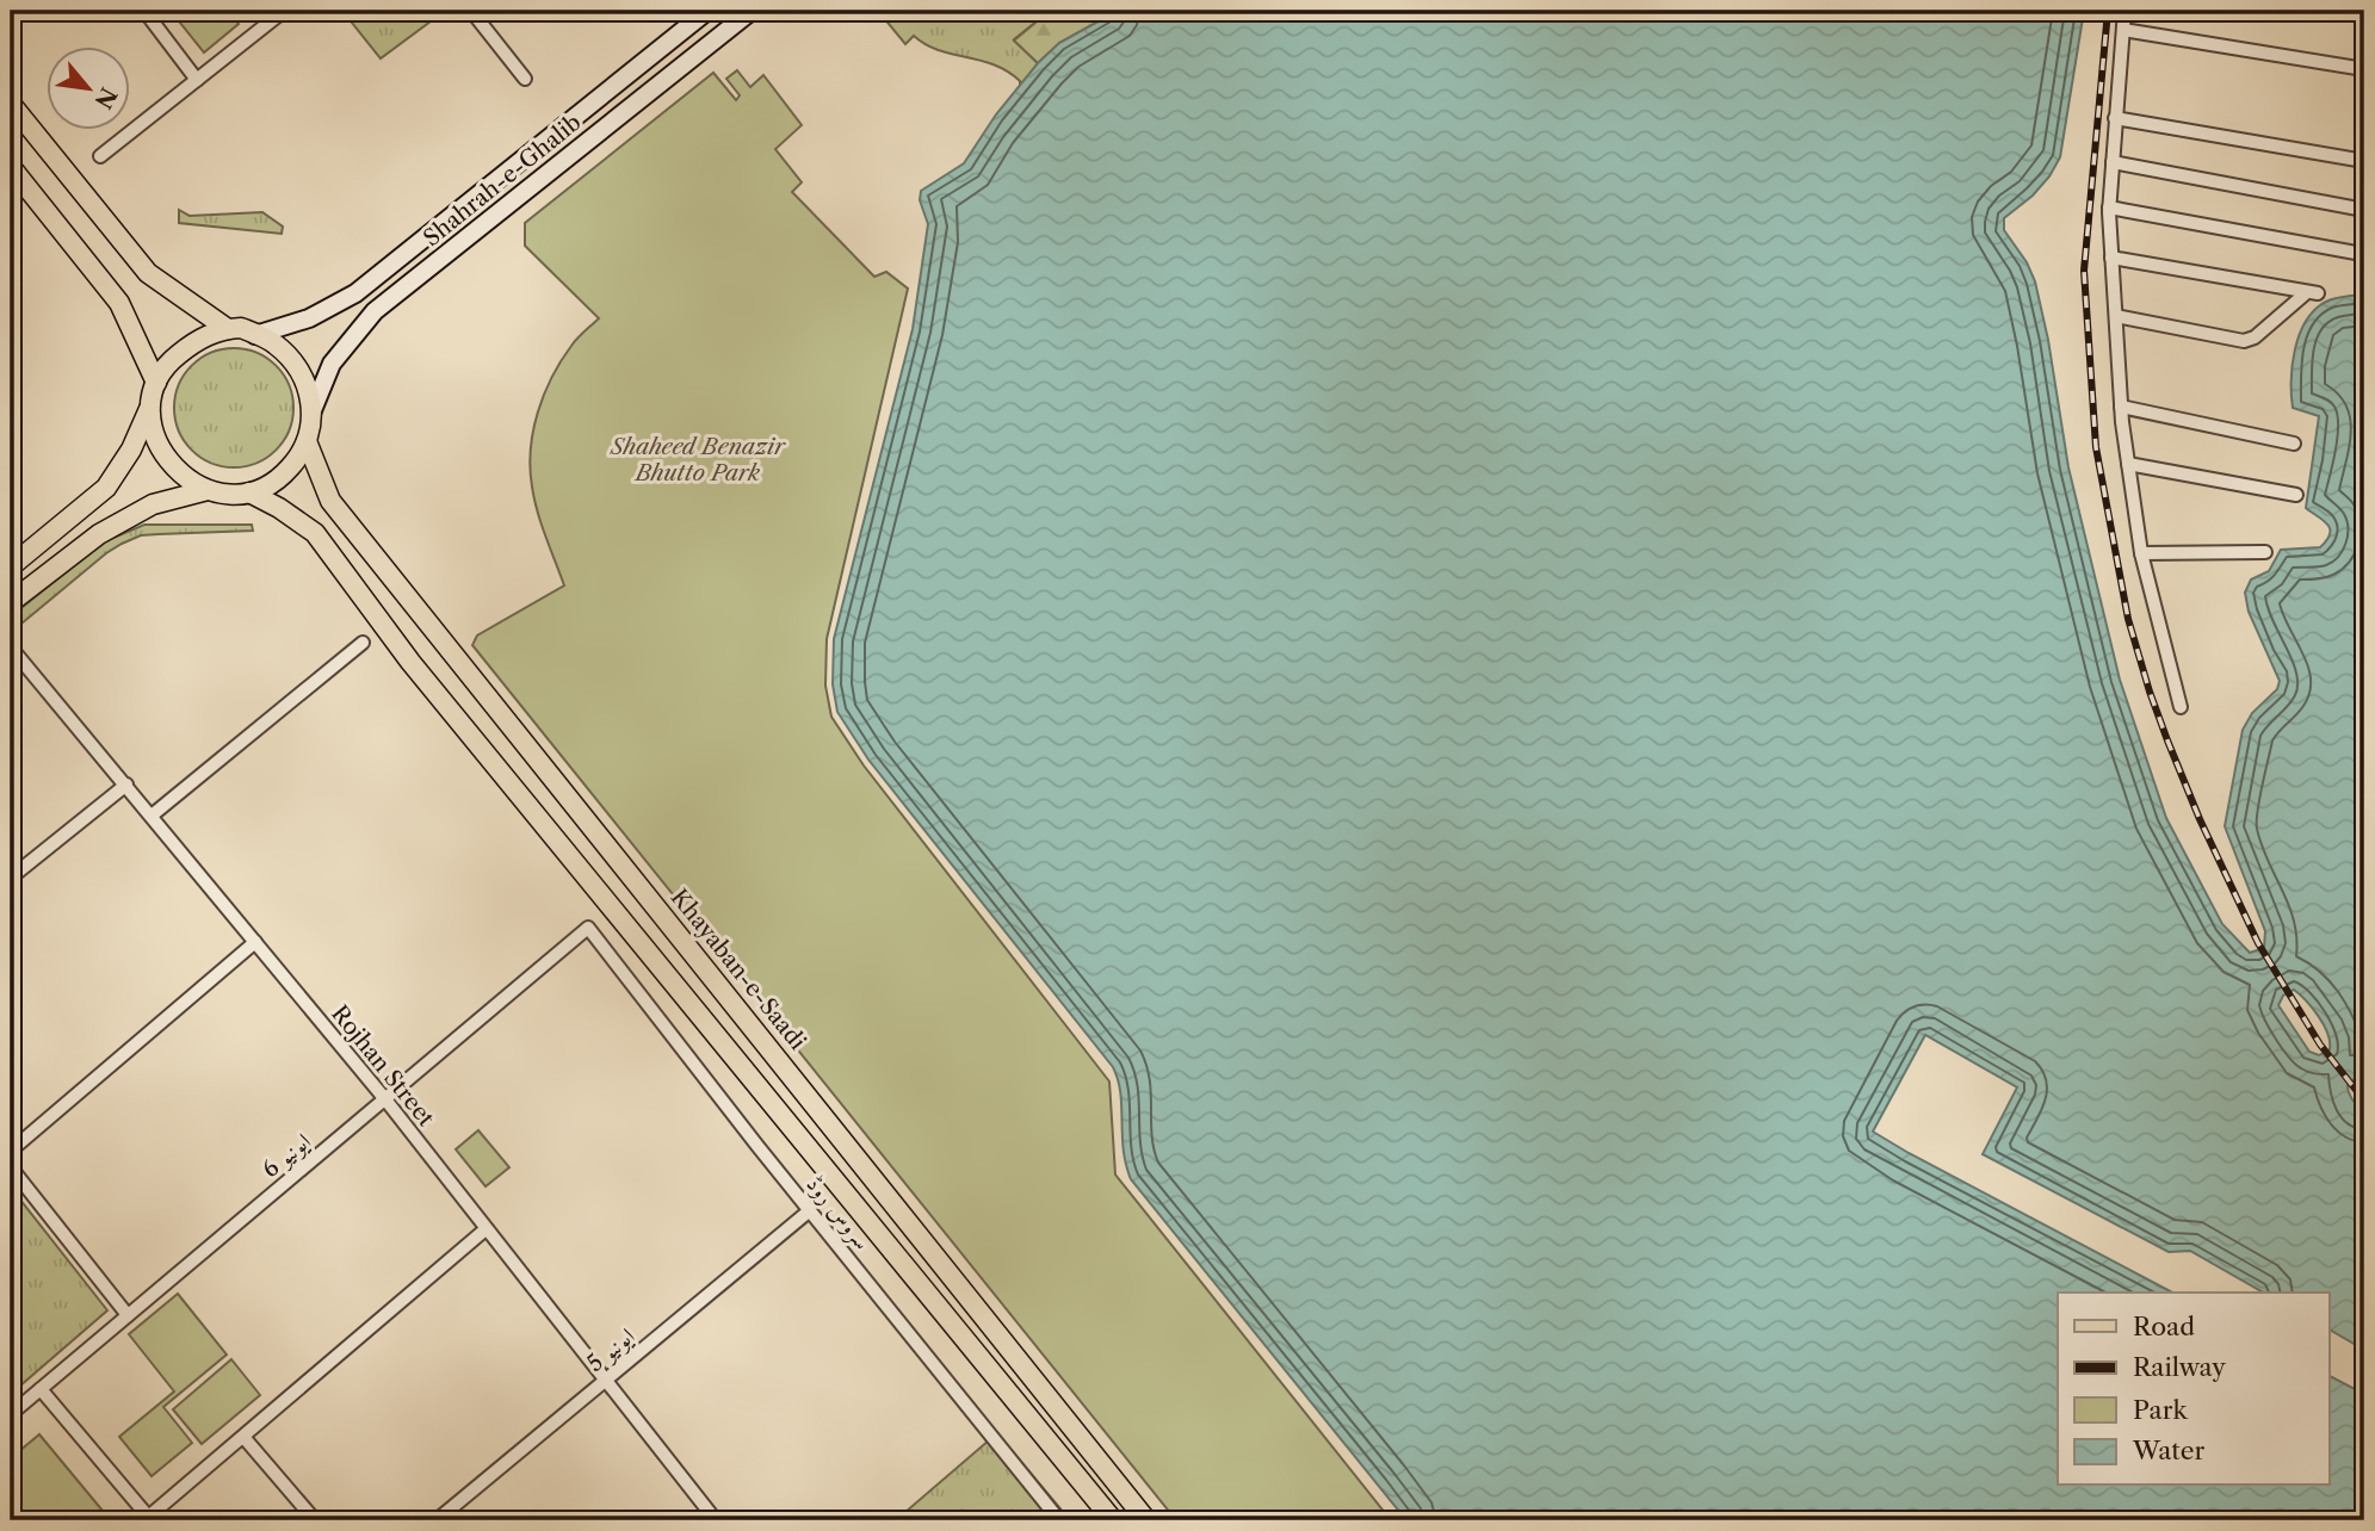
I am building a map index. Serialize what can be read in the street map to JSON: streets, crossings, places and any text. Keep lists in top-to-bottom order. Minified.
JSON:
{"streets":{"main road":["Shahrah-e-Ghalib","Khayaban-e-Saadi"],"street":["Rojhan Street","ایونیو 6","سروس روڈ","ایونیو 5"]},"crossings":[["Shahrah-e-Ghalib","Khayaban-e-Saadi"],["Rojhan Street","ایونیو 6"],["Rojhan Street","ایونیو 5"],["ایونیو 6","سروس روڈ"],["سروس روڈ","ایونیو 5"]],"parks":["Shaheed Benazir Bhutto Park"],"legend":["Road","Railway","Park","Water"],"north":"bottom right"}
